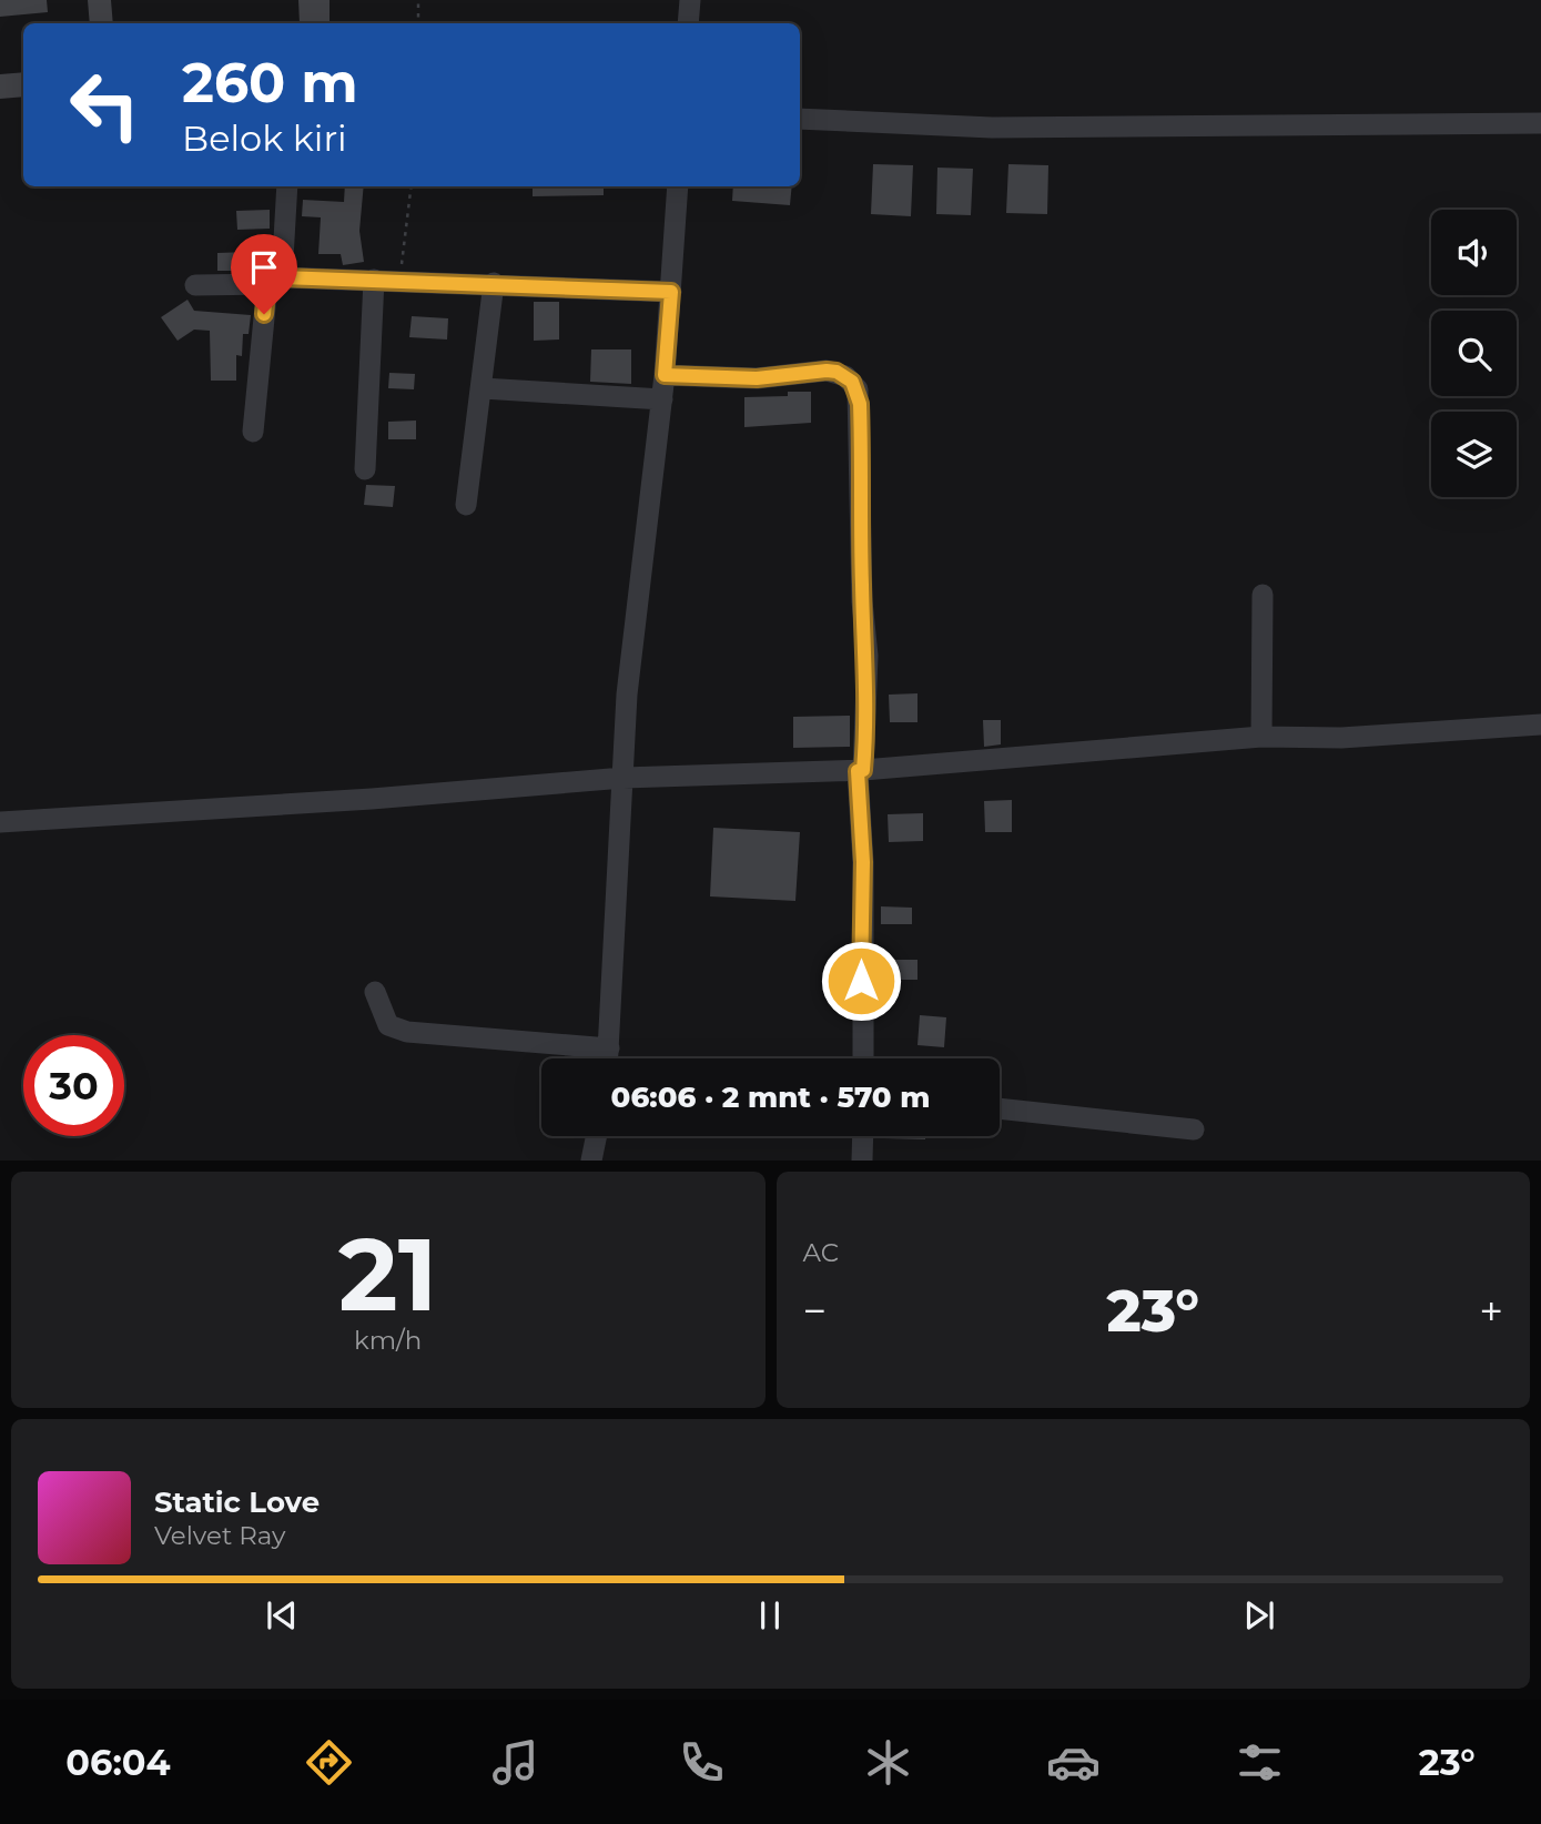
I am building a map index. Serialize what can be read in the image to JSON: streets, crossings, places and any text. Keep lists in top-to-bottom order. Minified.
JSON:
{"page":{"turn":["260 m","Belok kiri"],"limit":"30","trip":"06:06 · 2 mnt · 570 m","tile":[["21","km/h"],"AC"],"heat":["−","23°","+"],"song":["Static Love","Velvet Ray"],"tabs":["06:04","23°"]}}
